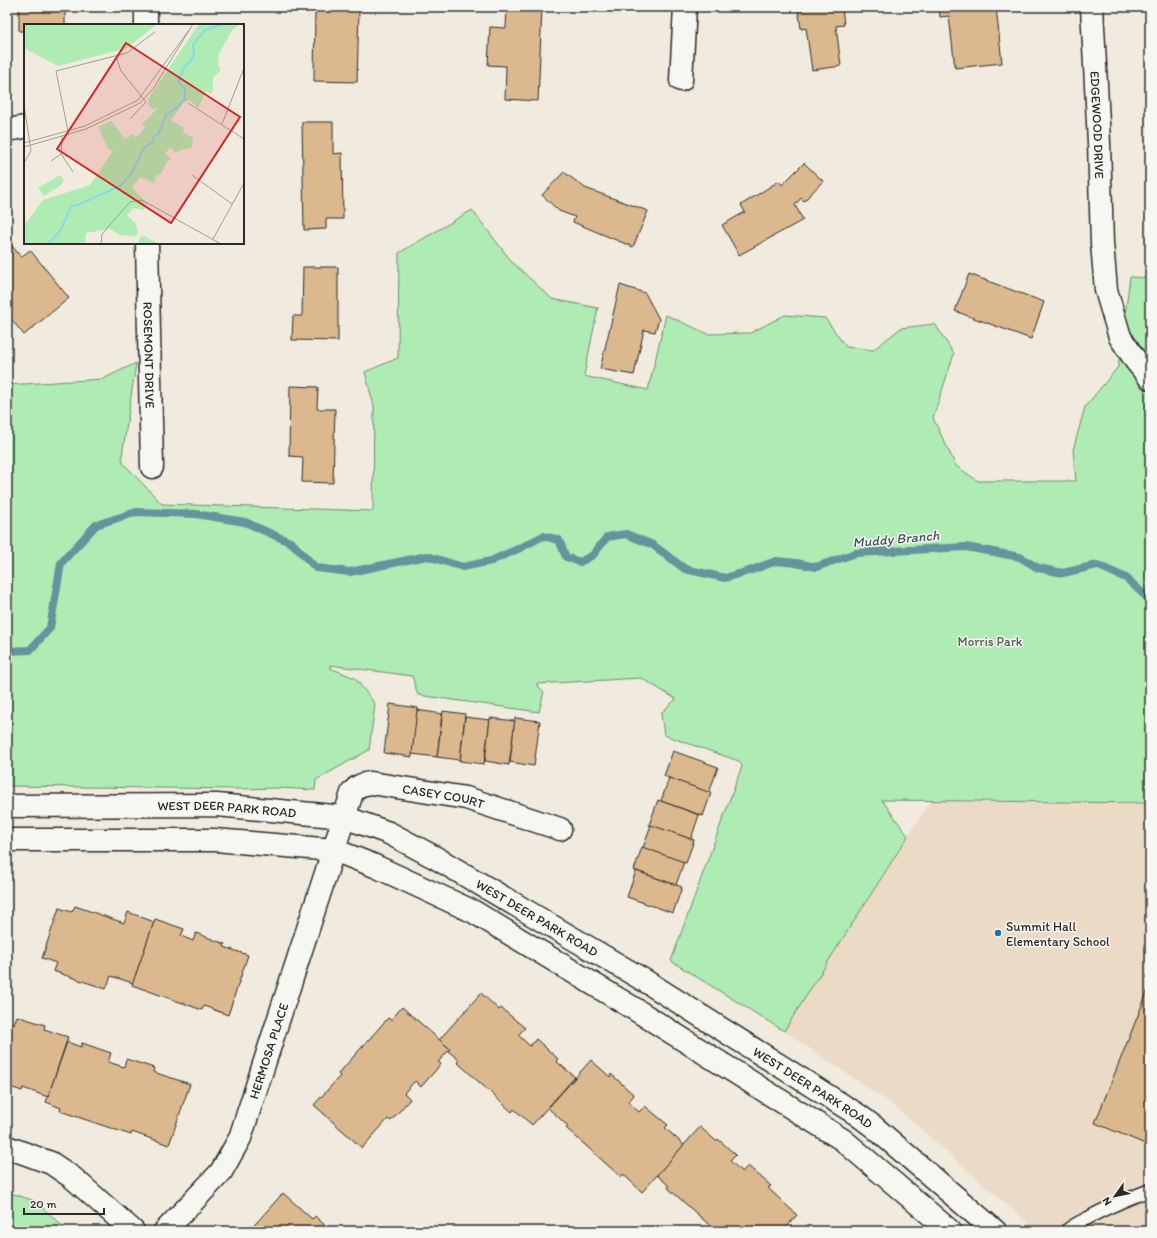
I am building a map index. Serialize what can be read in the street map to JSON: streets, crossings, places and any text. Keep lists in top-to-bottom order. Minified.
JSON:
{"streets":{"street":["EDGEWOOD DRIVE","ROSEMONT DRIVE","CASEY COURT","WEST DEER PARK ROAD","HERMOSA PLACE"]},"crossings":[["CASEY COURT","WEST DEER PARK ROAD"],["CASEY COURT","HERMOSA PLACE"],["WEST DEER PARK ROAD","HERMOSA PLACE"]],"water":["Muddy Branch"],"parks":["Morris Park"],"places":["Summit Hall Elementary School"],"scale_bar":"20 m","north":"bottom left"}
